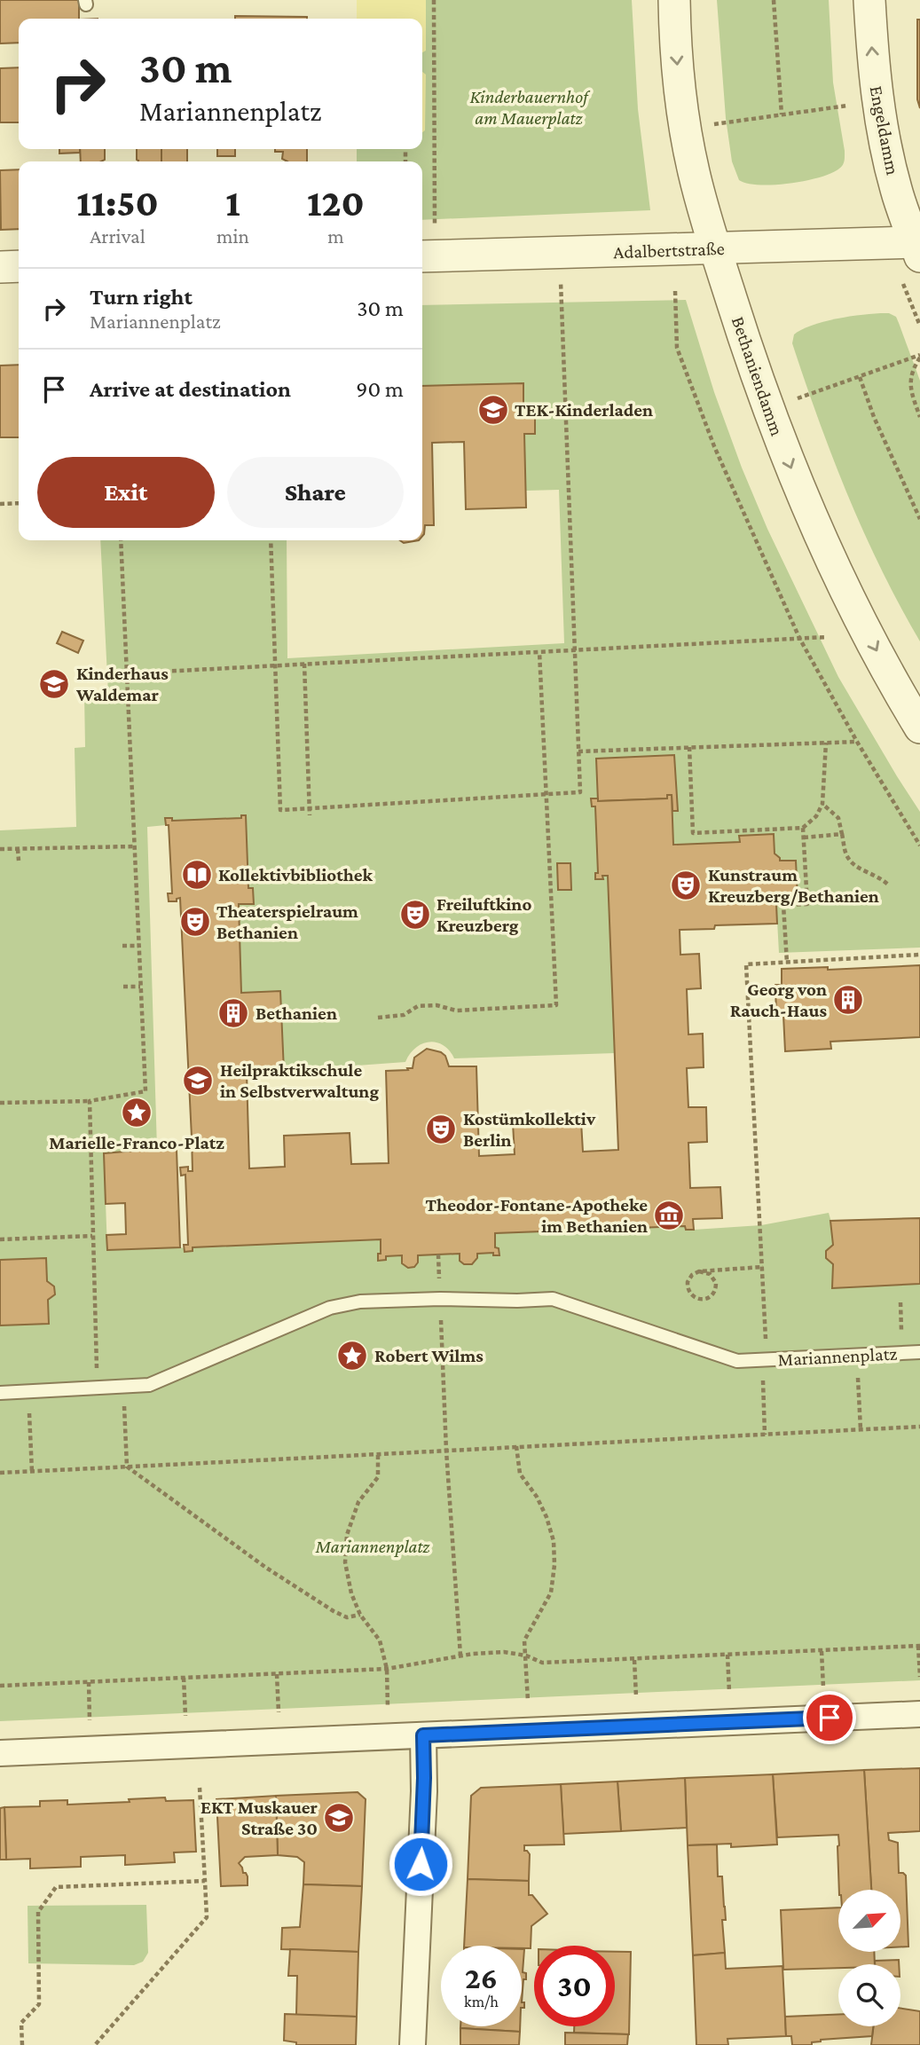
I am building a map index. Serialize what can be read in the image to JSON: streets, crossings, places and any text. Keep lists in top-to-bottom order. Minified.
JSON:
{"streets":{"street":["Engeldamm","Adalbertstraße","Bethaniendamm"],"lane":["Mariannenplatz"]},"crossings":[["Engeldamm","Adalbertstraße"],["Adalbertstraße","Bethaniendamm"]],"one_way":["Engeldamm","Bethaniendamm"],"parks":["Kinderbauernhof am Mauerplatz","Mariannenplatz"],"places":{"school or university":["TEK-Kinderladen","Kinderhaus Waldemar","Heilpraktikschule in Selbstverwaltung","EKT Muskauer Straße 30"],"library":["Kollektivbibliothek"],"theatre":["Kunstraum Kreuzberg/Bethanien","Freiluftkino Kreuzberg","Theaterspielraum Bethanien","Kostümkollektiv Berlin"],"building":["Georg von Rauch-Haus","Bethanien"],"place":["Marielle-Franco-Platz","Robert Wilms"],"museum":["Theodor-Fontane-Apotheke im Bethanien"]},"north":"top right","page":{"turn":["30 m","Mariannenplatz"],"eta":["11:50","Arrival","1","min","120","m"],"list":[{"name":"Turn right","note":"Mariannenplatz","value":"30 m"},{"name":"Arrive at destination","value":"90 m"}],"buttons":["Exit","Share"],"speed":"26 km/h","limit":"30"}}
